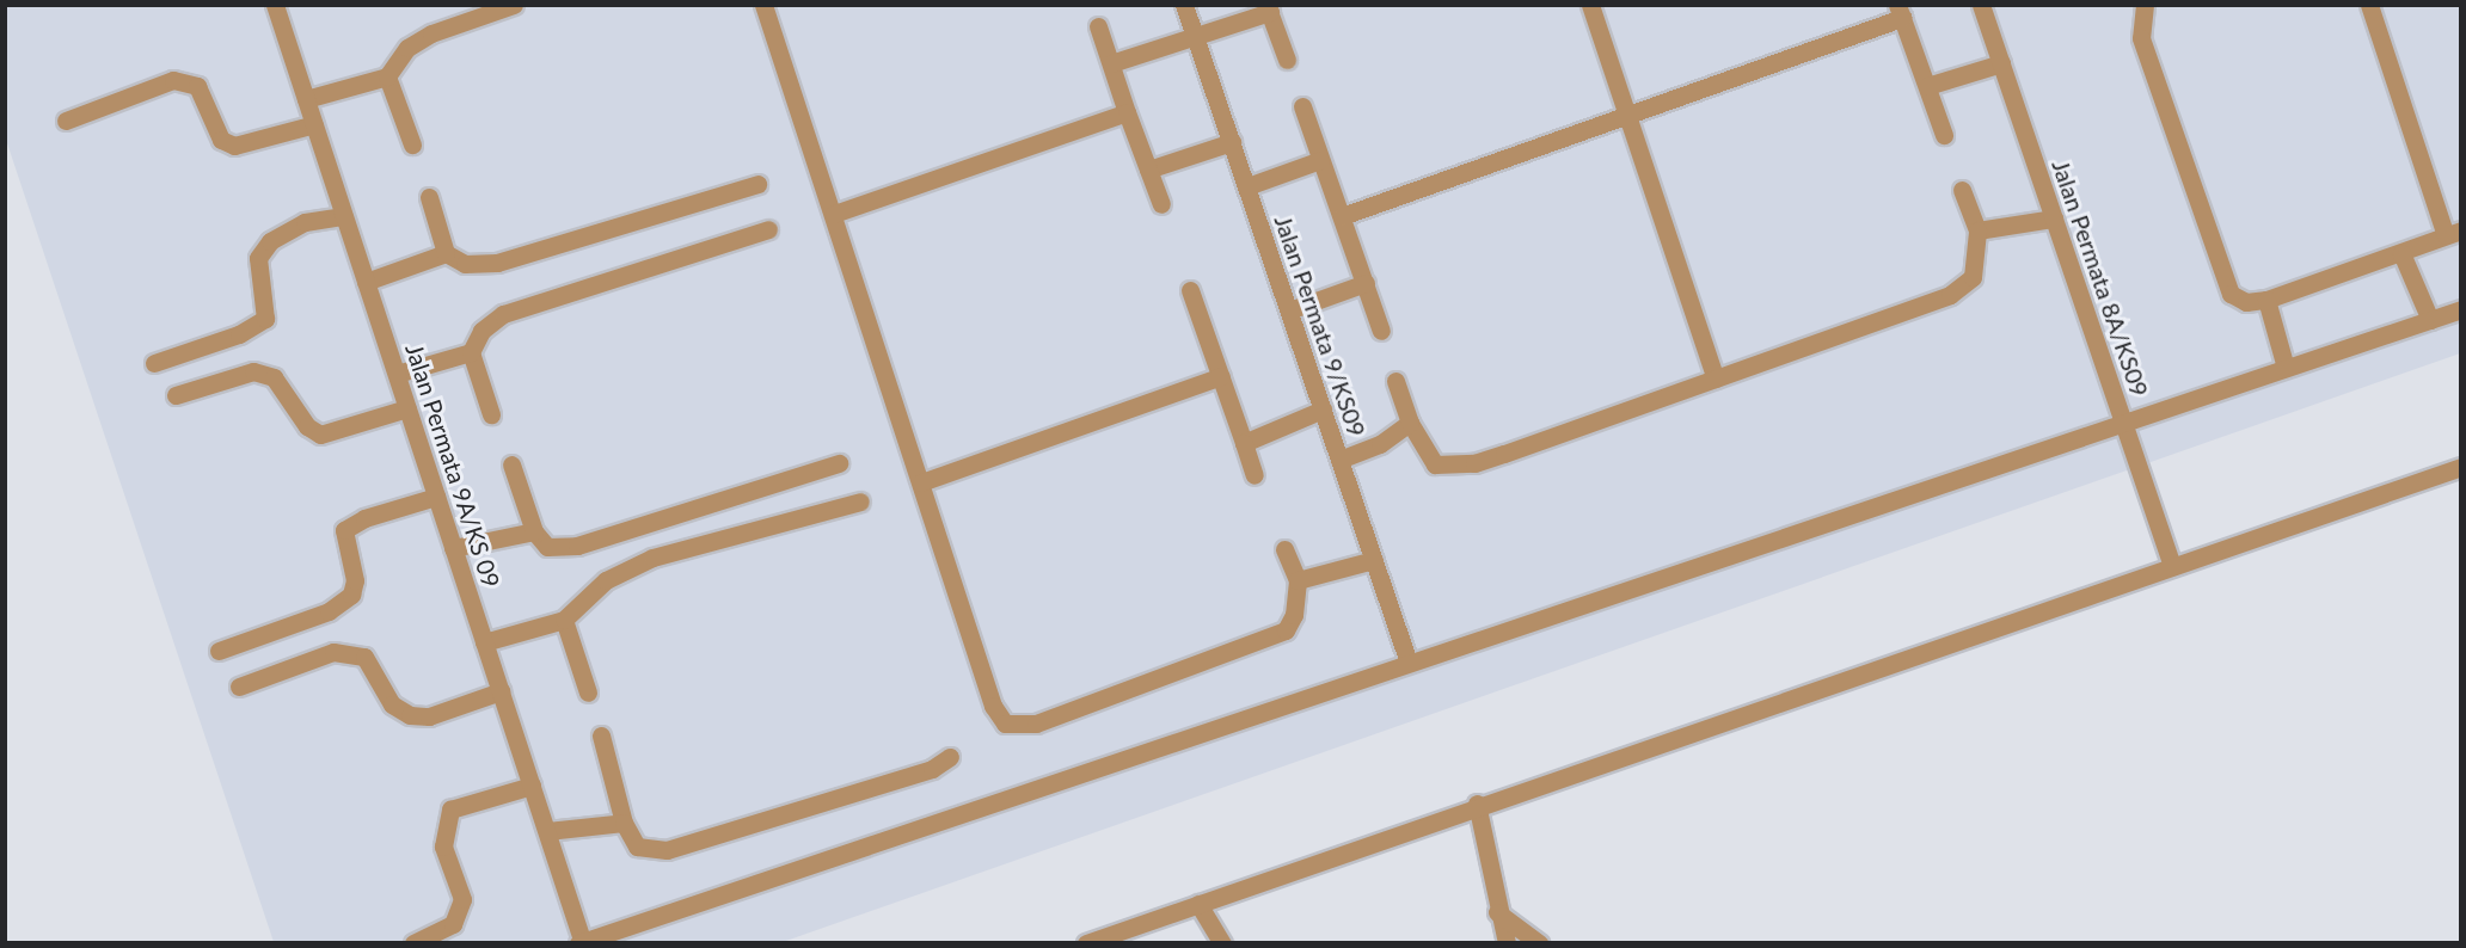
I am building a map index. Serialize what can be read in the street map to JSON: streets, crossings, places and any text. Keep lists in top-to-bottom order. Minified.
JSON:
{"streets":{"street":["Jalan Permata 8A/KS09","Jalan Permata 9/KS09","Jalan Permata 9A/KS 09"]}}
